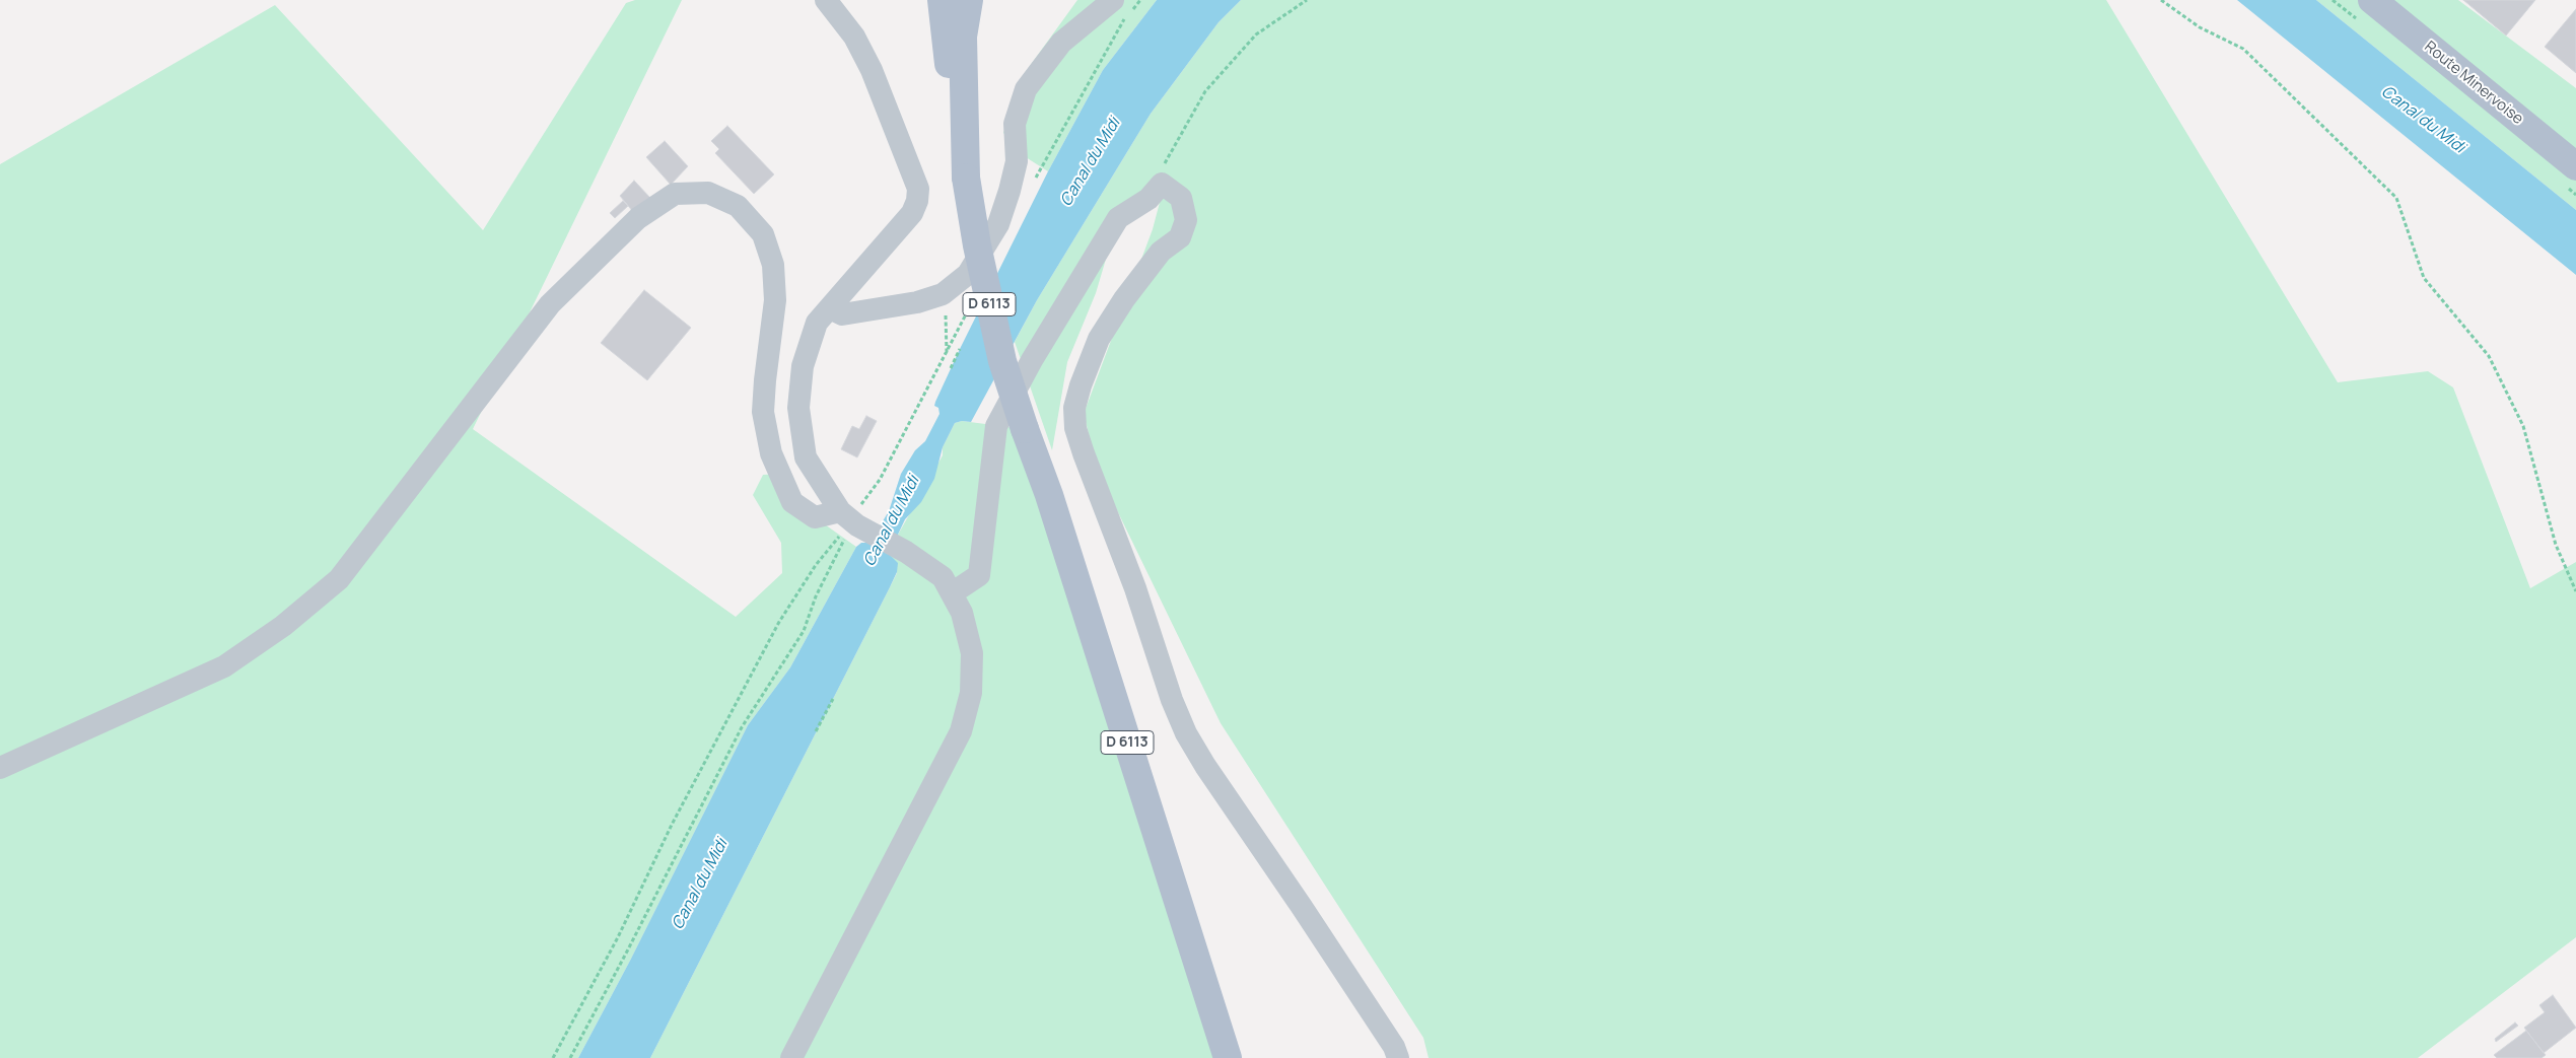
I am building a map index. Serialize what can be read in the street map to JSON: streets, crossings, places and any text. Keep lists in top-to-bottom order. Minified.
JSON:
{"streets":{"main road":["Route Minervoise","D 6113"]},"water":["Canal du Midi"]}
